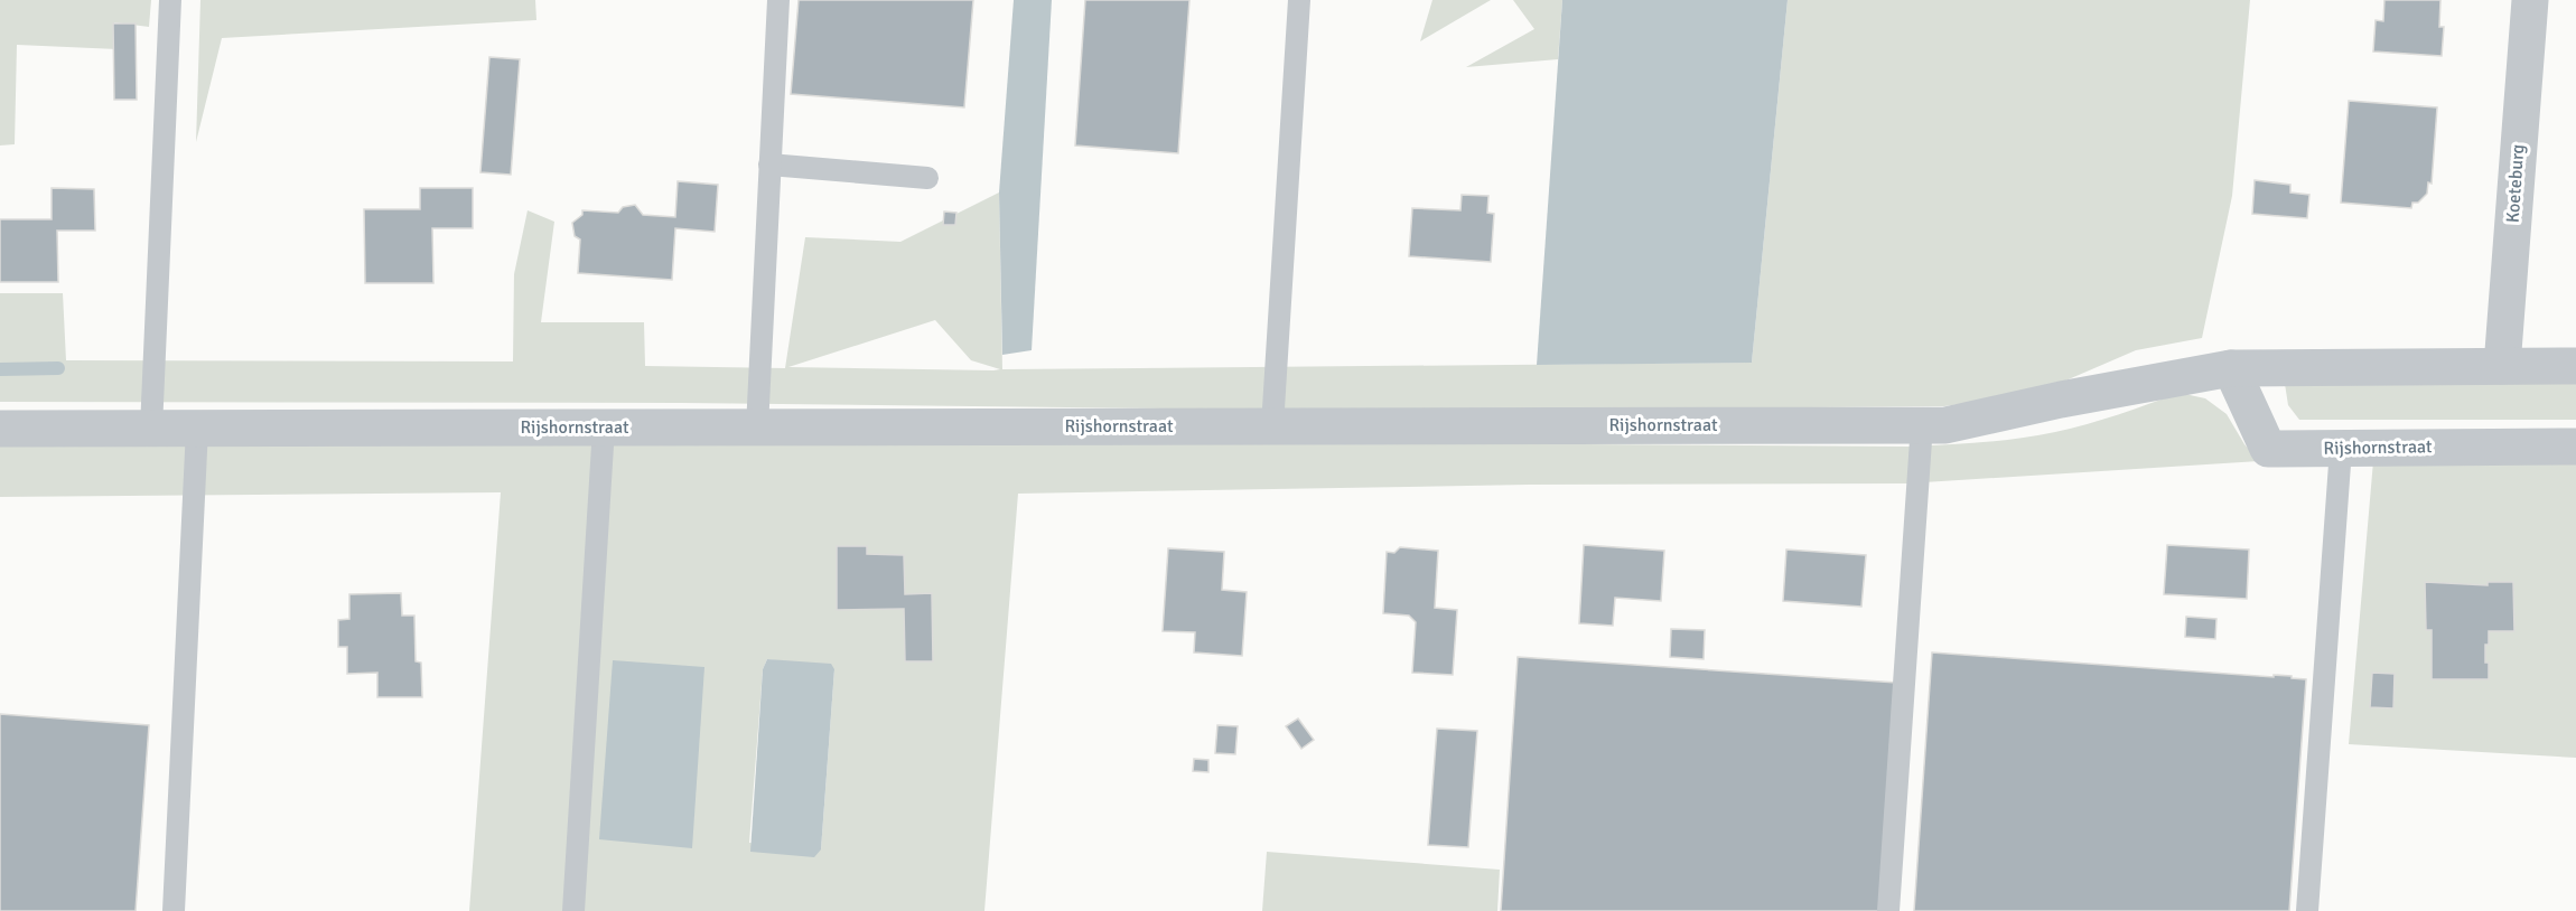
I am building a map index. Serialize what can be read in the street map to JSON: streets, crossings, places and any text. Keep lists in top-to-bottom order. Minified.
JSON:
{"streets":{"street":["Koeteburg","Rijshornstraat"]},"crossings":[["Koeteburg","Rijshornstraat"]]}
